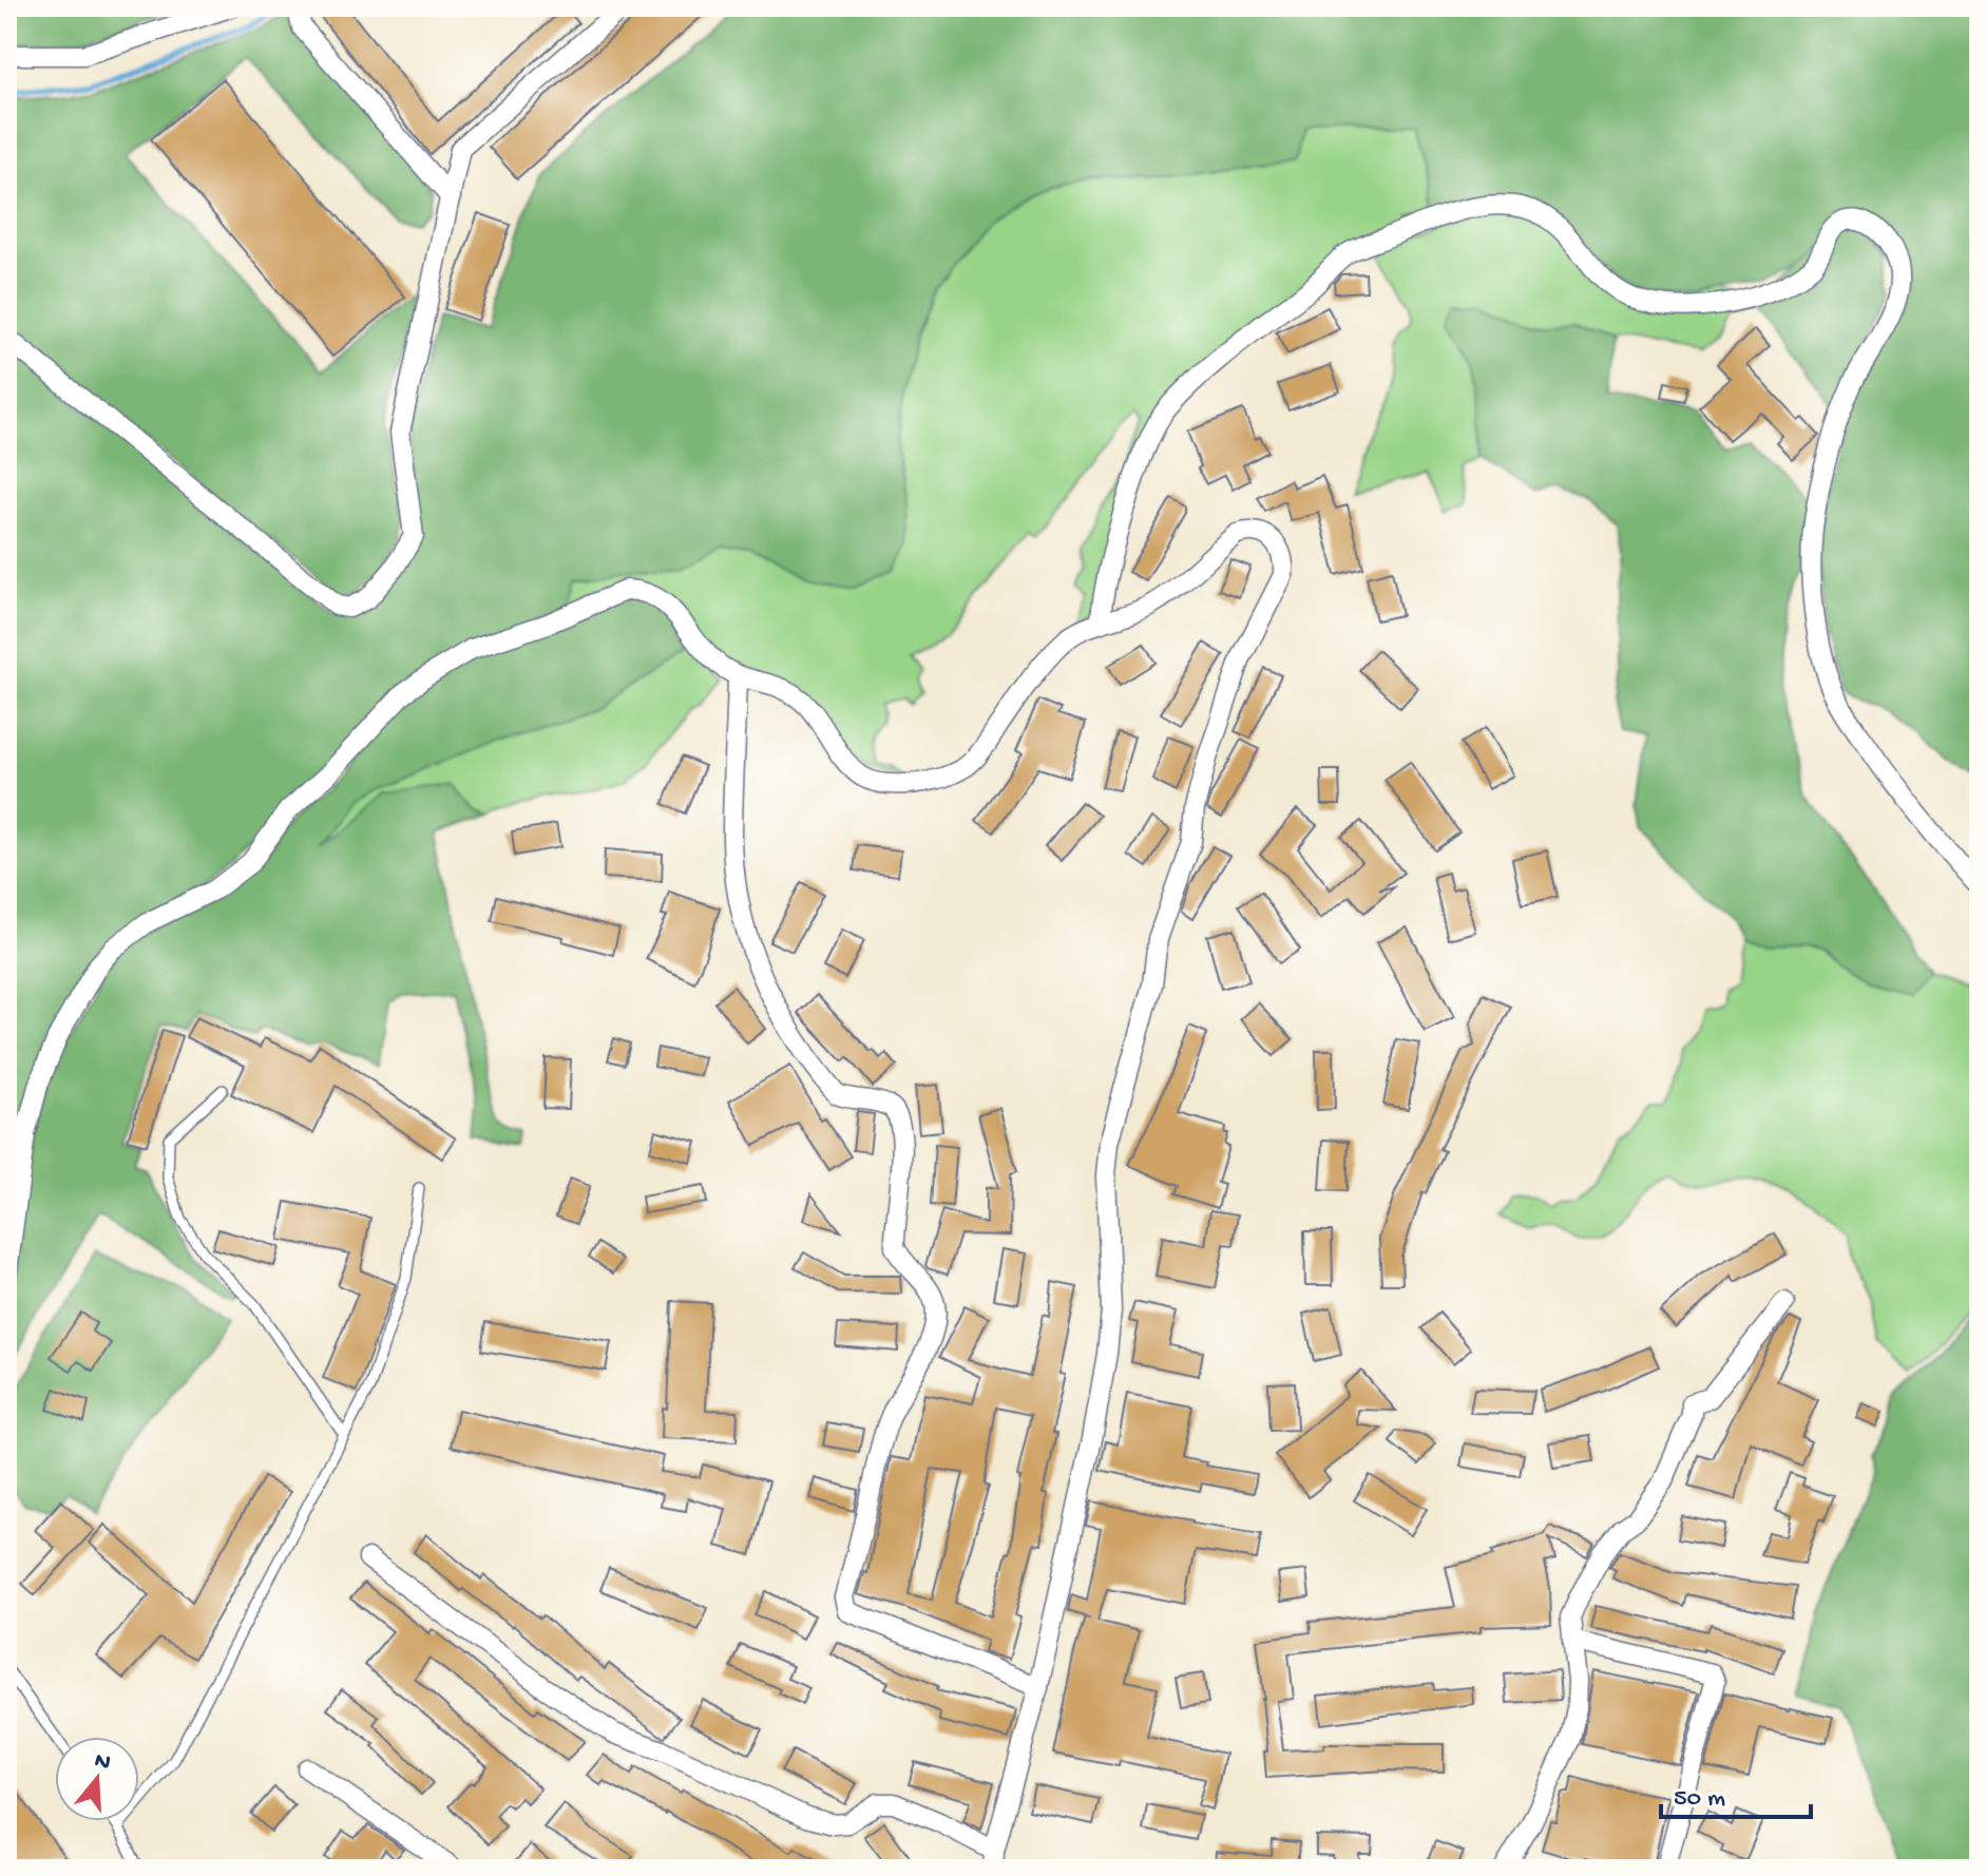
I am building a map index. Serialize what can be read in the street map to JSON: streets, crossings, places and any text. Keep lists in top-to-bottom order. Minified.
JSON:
{"scale_bar":"50 m","north":"top"}
